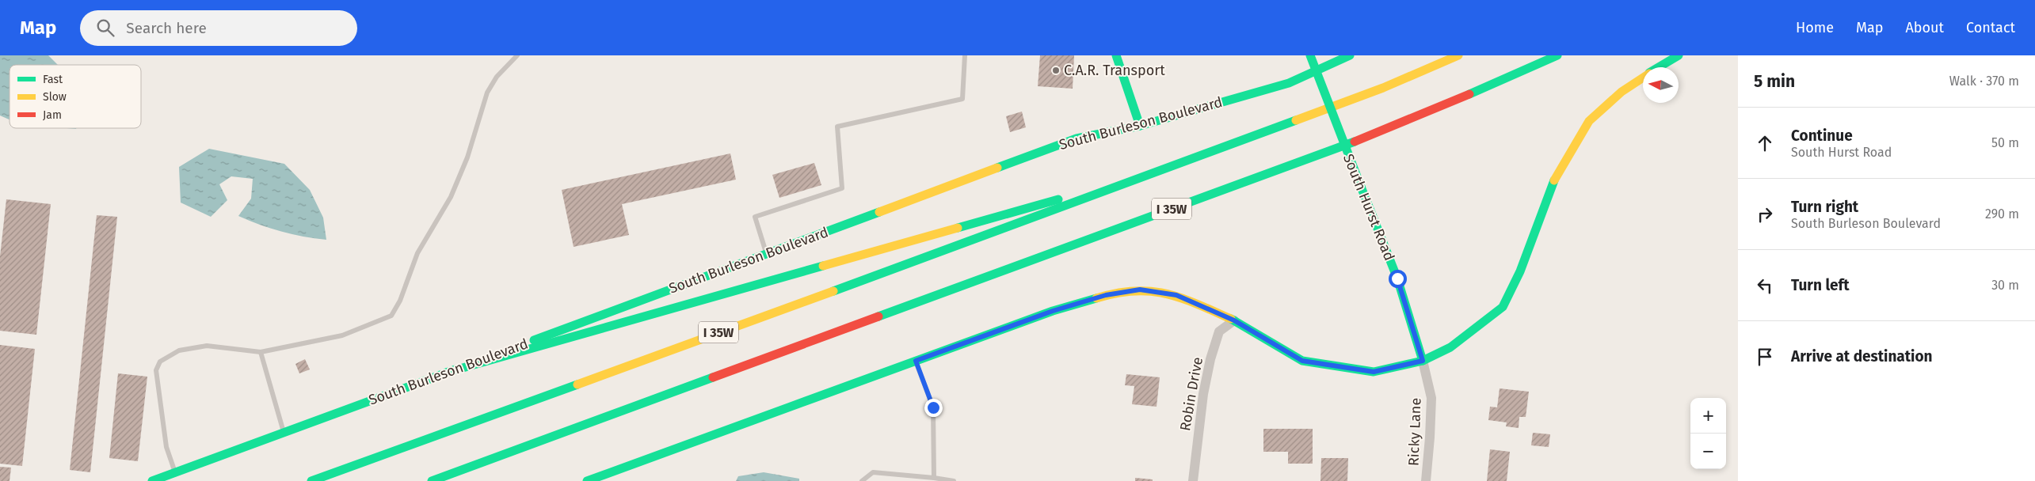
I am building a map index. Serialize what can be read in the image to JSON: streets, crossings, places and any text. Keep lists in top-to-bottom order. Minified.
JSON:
{"streets":{"main road":["South Burleson Boulevard","South Hurst Road","I 35W"],"street":["Robin Drive","Ricky Lane"]},"crossings":[["South Hurst Road","Ricky Lane"]],"places":["C.A.R. Transport"],"legend":["Fast","Slow","Jam"],"north":"left","page":{"header":"Map","search":"Search here","nav":["Home","Map","About","Contact"],"heading":["5 min","Walk · 370 m"],"list":[["Continue","South Hurst Road","50 m"],["Turn right","South Burleson Boulevard","290 m"],["Turn left","30 m"],"Arrive at destination"],"map_buttons":["+","−"]}}
